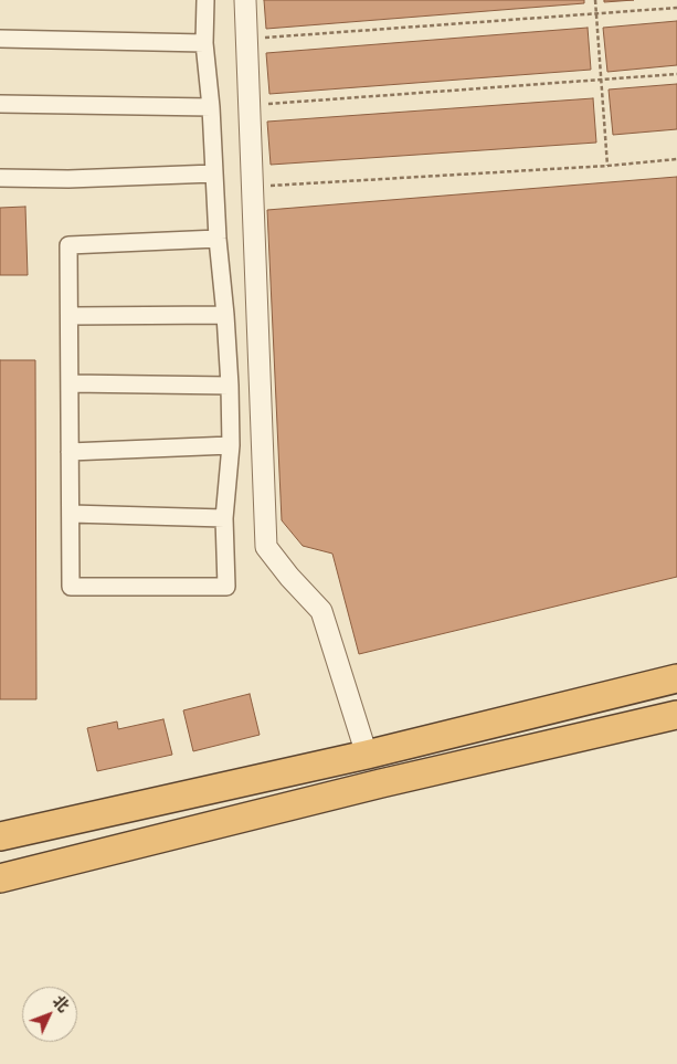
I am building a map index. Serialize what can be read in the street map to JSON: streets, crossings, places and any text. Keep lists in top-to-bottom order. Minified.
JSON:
{"north":"top right"}
